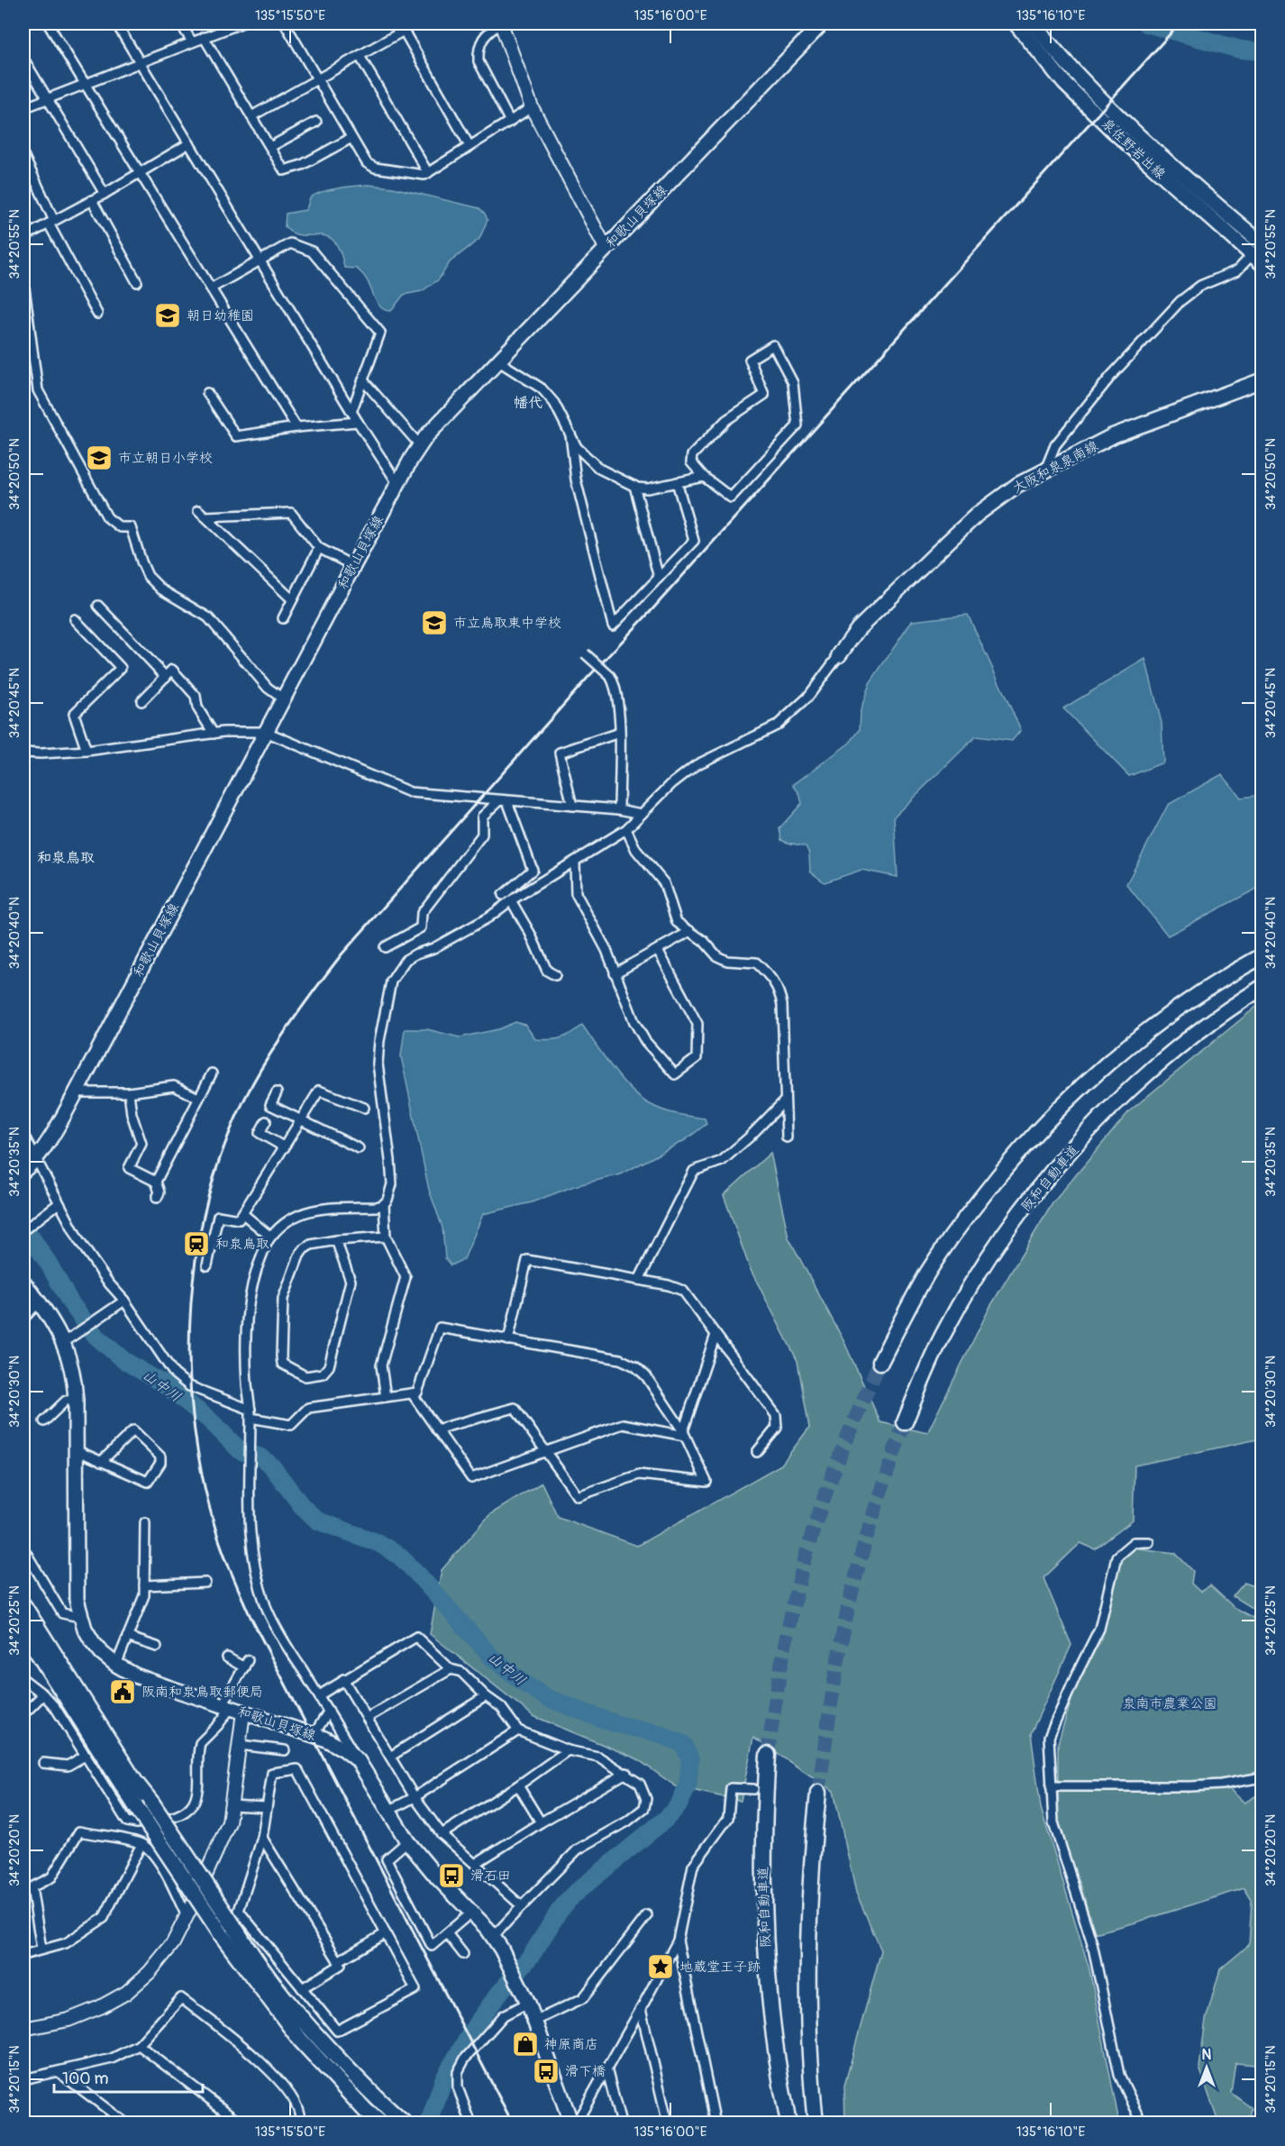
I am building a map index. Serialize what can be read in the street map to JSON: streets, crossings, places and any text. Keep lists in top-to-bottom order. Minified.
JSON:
{"streets":{"highway":["阪和自動車道"],"main road":["泉佐野岩出線","和歌山貝塚線","大阪和泉泉南線"]},"districts":["幡代","和泉鳥取"],"water":["山中川"],"parks":["泉南市農業公園"],"places":{"school or university":["朝日幼稚園","市立朝日小学校","市立鳥取東中学校"],"station":["和泉鳥取"],"public building":["阪南和泉鳥取郵便局"],"bus stop":["滑石田","滑下橋"],"place":["地蔵堂王子跡"],"shop":["神原商店"]},"scale_bar":"100 m","north":"top","coordinates":["135°15'50\"E","135°16'00\"E","135°16'10\"E","34°20'55\"N","34°20'50\"N","34°20'45\"N","34°20'40\"N","34°20'35\"N","34°20'30\"N","34°20'25\"N","34°20'20\"N","34°20'15\"N"]}
